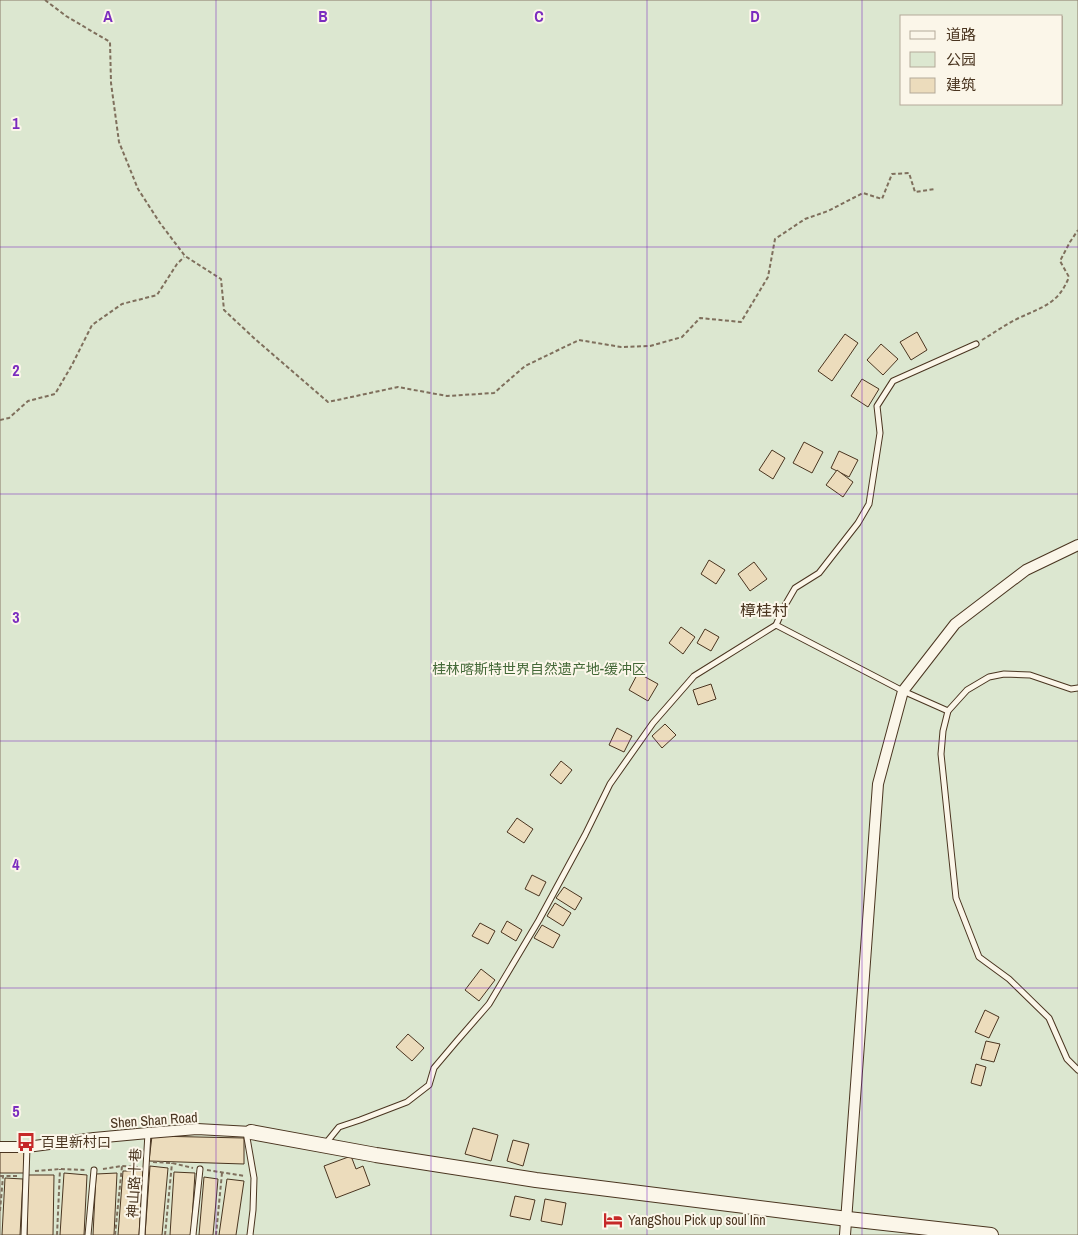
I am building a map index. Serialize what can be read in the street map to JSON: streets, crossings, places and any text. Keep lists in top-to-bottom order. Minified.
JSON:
{"streets":{"street":["Shen Shan Road"],"lane":["神山路十巷"]},"crossings":[["Shen Shan Road","神山路十巷"]],"districts":["樟桂村"],"parks":["桂林喀斯特世界自然遗产地-缓冲区"],"places":{"bus stop":["百里新村口"],"hotel":["YangShou Pick up soul Inn"]},"legend":["道路","公园","建筑"],"grid":{"columns":["A","B","C","D"],"rows":["1","2","3","4","5"]}}
